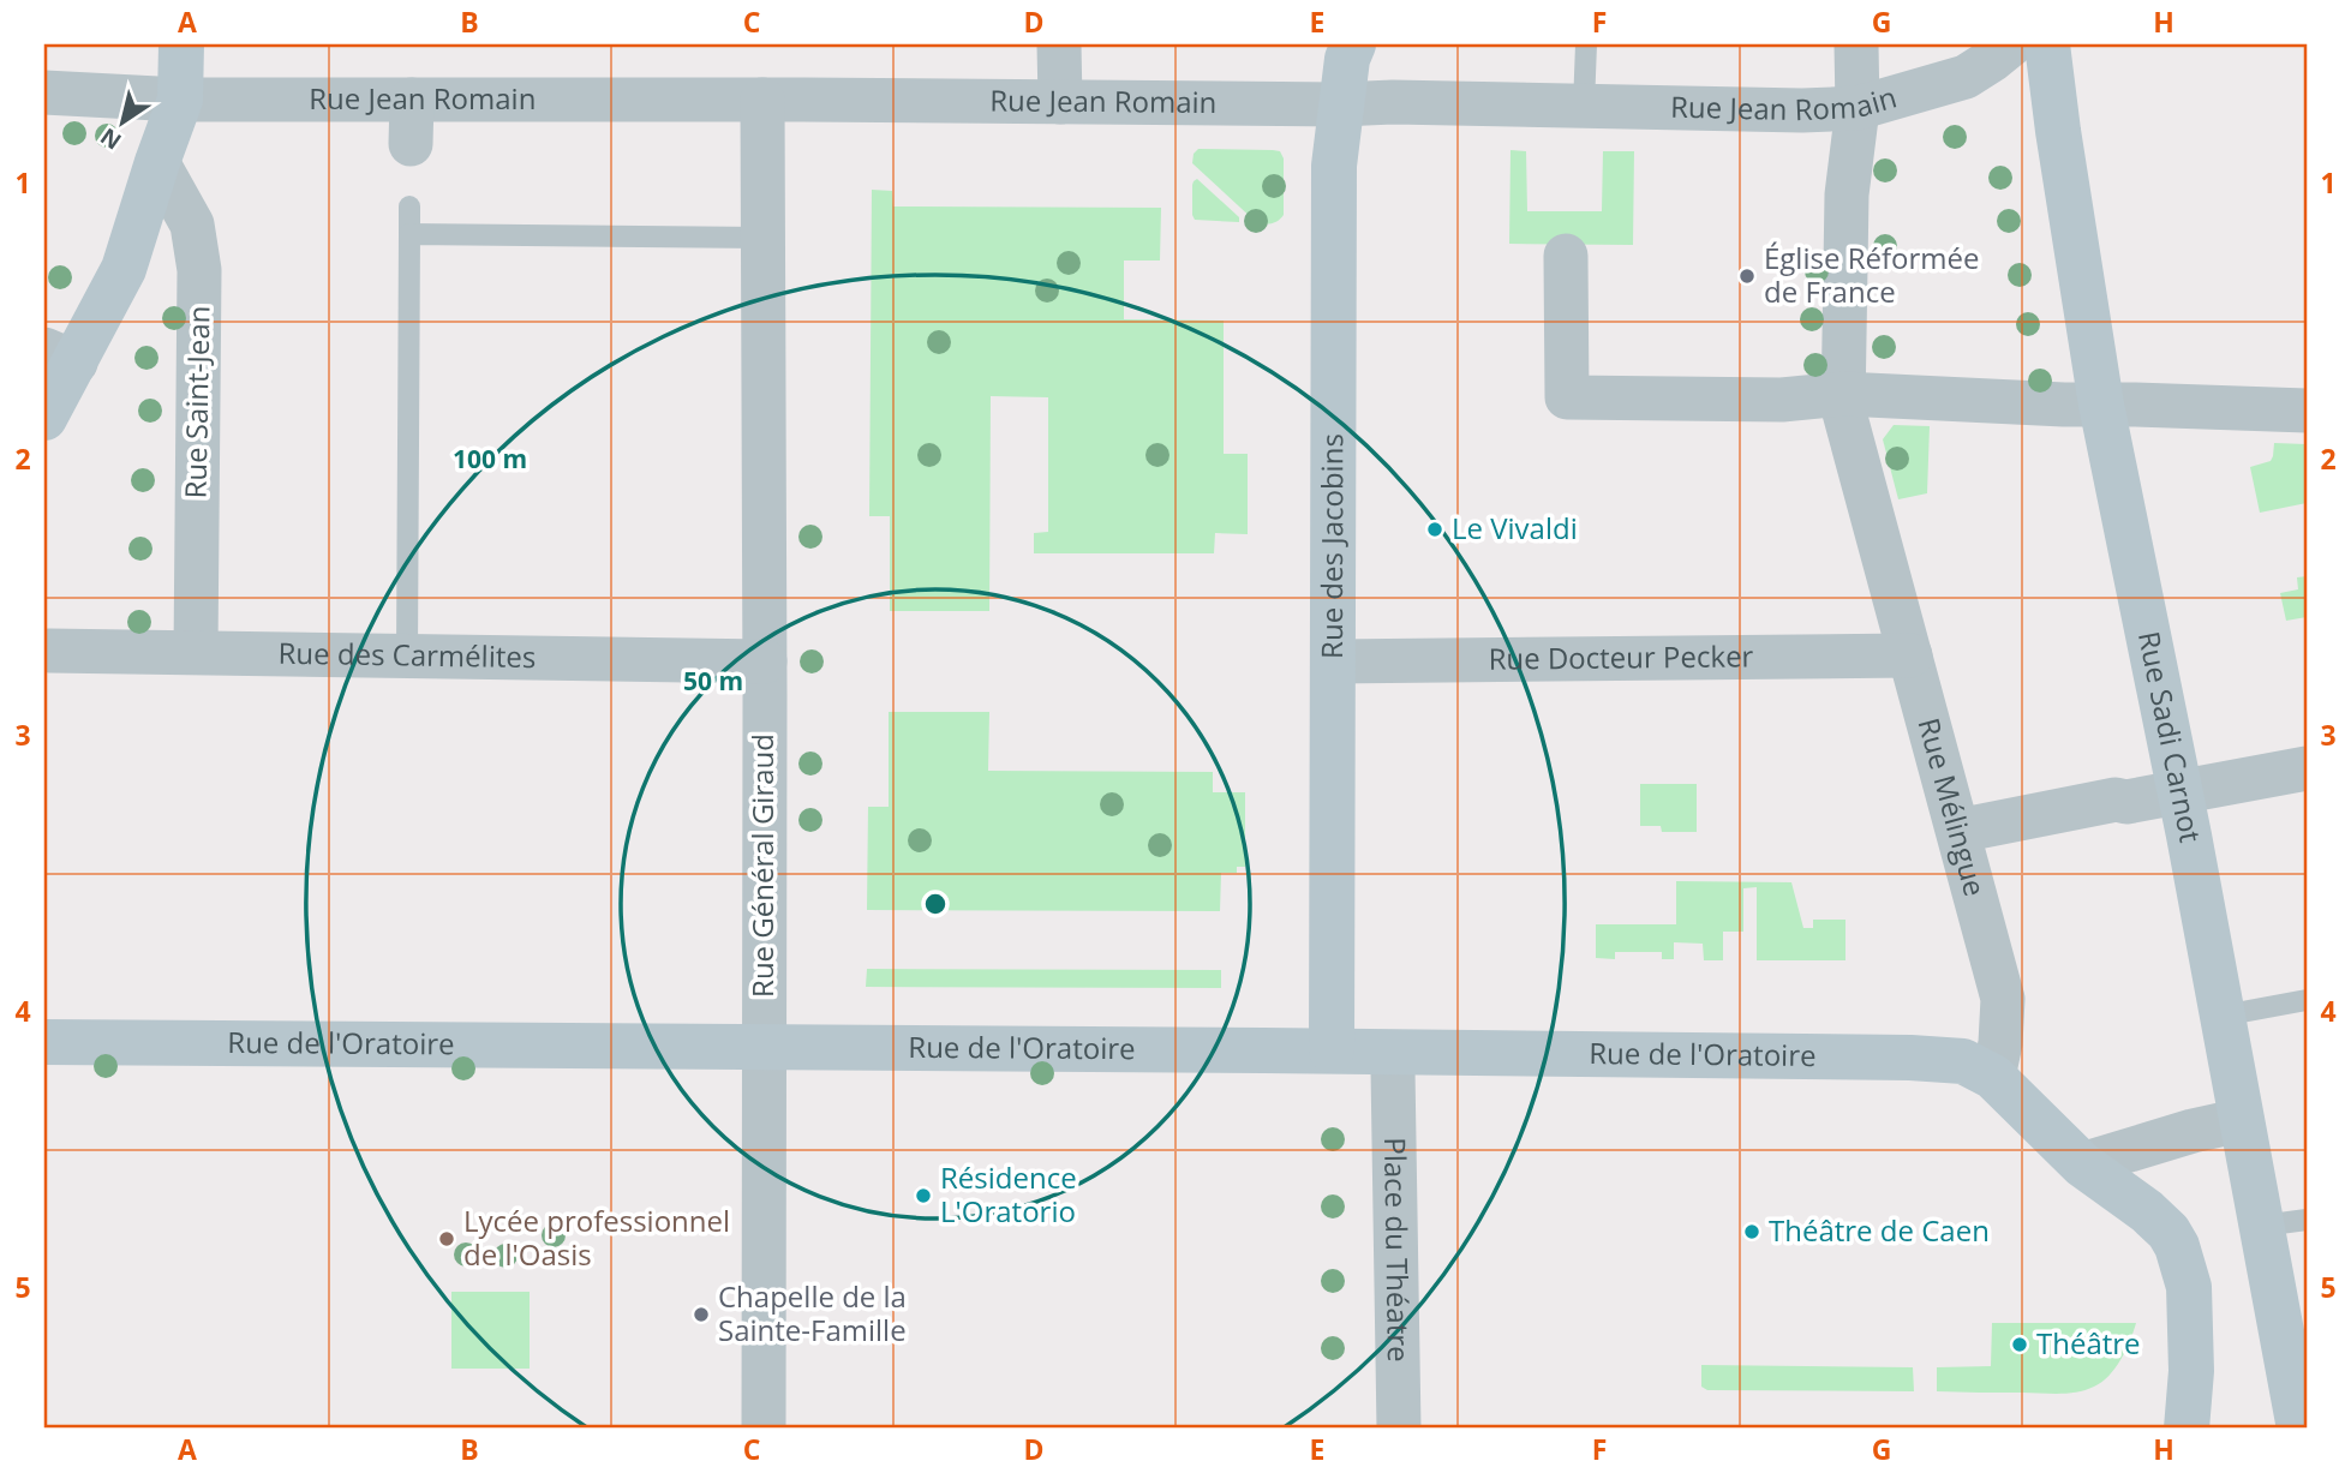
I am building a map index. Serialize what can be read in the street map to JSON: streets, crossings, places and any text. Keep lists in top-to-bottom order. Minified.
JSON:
{"streets":{"street":["Rue Jean Romain","Rue Saint-Jean","Rue des Jacobins","Rue des Carmélites","Rue Docteur Pecker","Rue Sadi Carnot","Rue Mélingue","Rue Général Giraud","Rue de l'Oratoire","Place du Théatre"]},"crossings":[["Rue Jean Romain","Rue des Jacobins"],["Rue Jean Romain","Rue Mélingue"],["Rue Jean Romain","Rue Général Giraud"],["Rue Saint-Jean","Rue des Carmélites"],["Rue des Jacobins","Rue Docteur Pecker"],["Rue des Jacobins","Rue de l'Oratoire"],["Rue des Carmélites","Rue Général Giraud"],["Rue Docteur Pecker","Rue Mélingue"],["Rue Mélingue","Rue de l'Oratoire"],["Rue Général Giraud","Rue de l'Oratoire"]],"places":["Église Réformée de France","Le Vivaldi","Résidence L'Oratorio","Théâtre de Caen","Lycée professionnel de l'Oasis","Chapelle de la Sainte-Famille","Théâtre"],"north":"bottom left","grid":{"columns":["A","B","C","D","E","F","G","H"],"rows":["1","2","3","4","5"]},"rings":["100 m","50 m"]}
